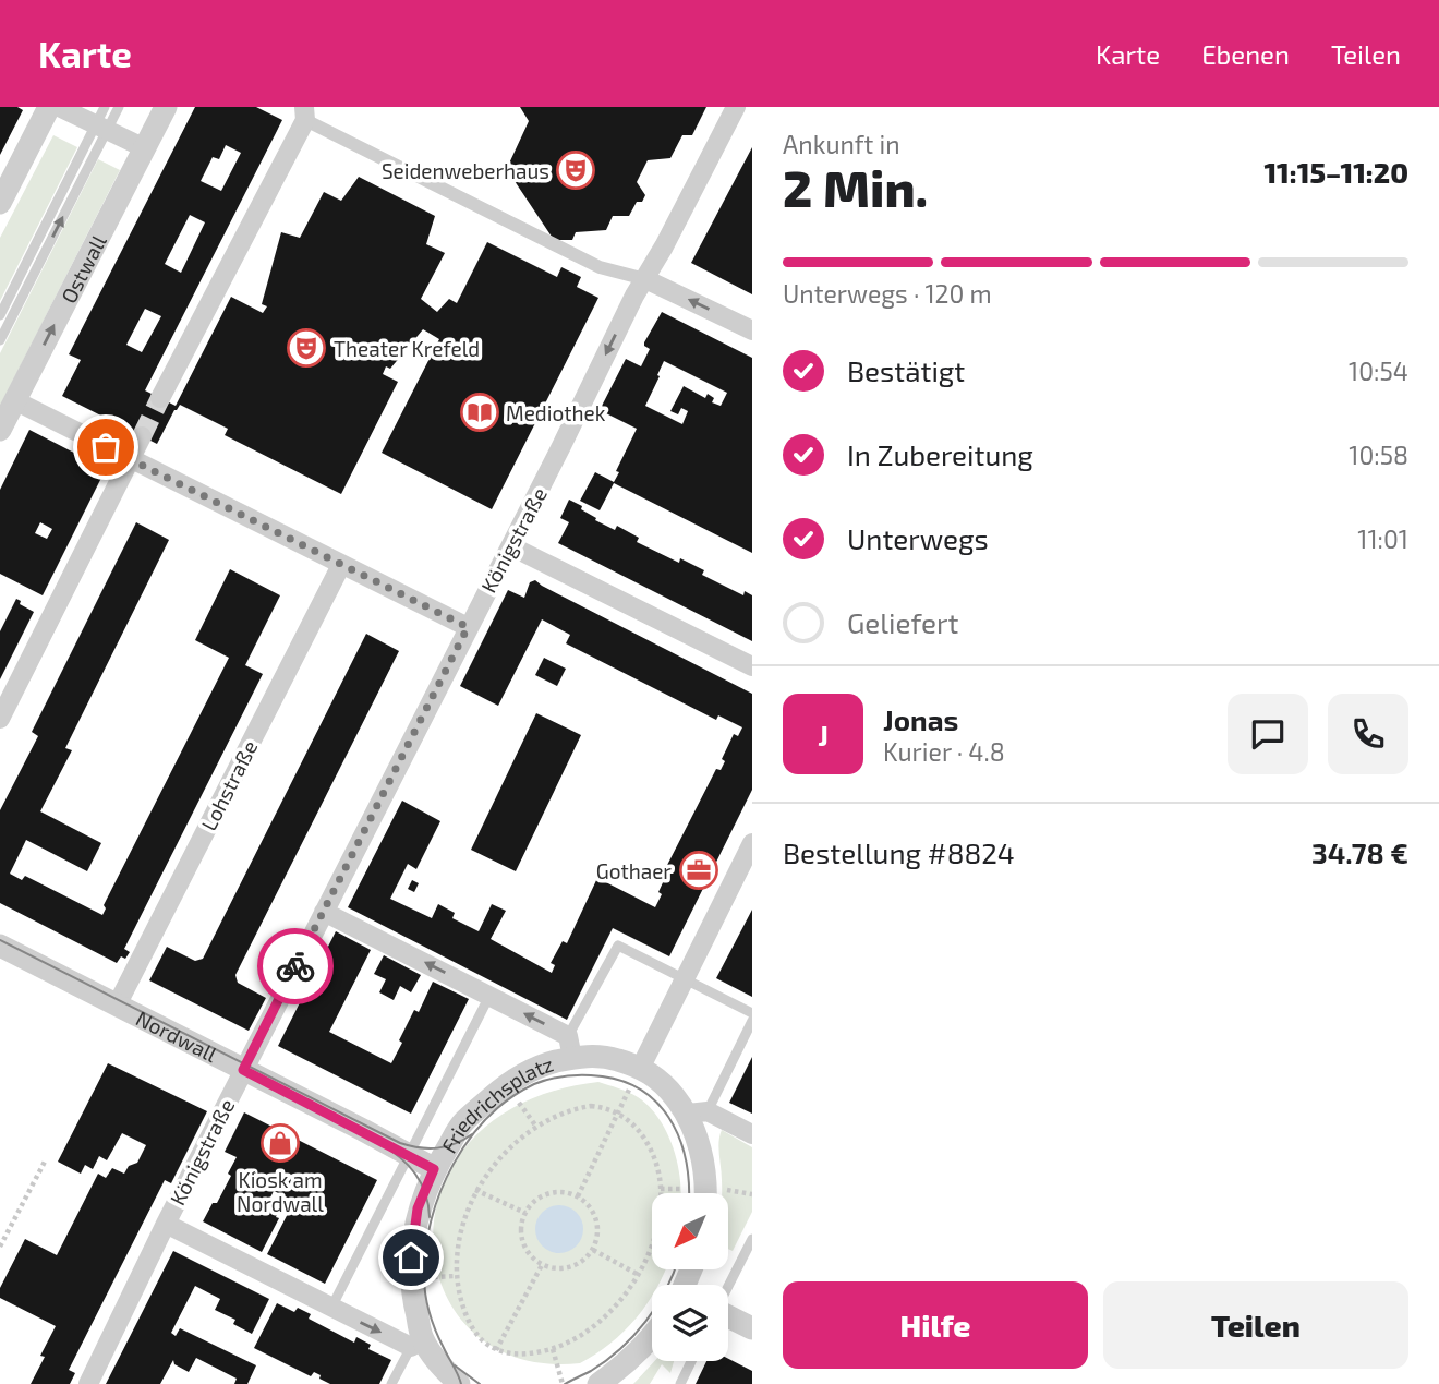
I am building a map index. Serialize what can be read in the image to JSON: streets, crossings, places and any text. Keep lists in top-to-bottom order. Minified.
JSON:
{"streets":{"street":["Ostwall","Königstraße","Lohstraße","Nordwall","Friedrichsplatz"]},"crossings":[["Königstraße","Nordwall"],["Lohstraße","Nordwall"],["Nordwall","Friedrichsplatz"]],"places":{"theatre":["Seidenweberhaus","Theater Krefeld"],"library":["Mediothek"],"office":["Gothaer"],"shop":["Kiosk am Nordwall"]},"north":"bottom left","page":{"header":"Karte","nav":["Karte","Ebenen","Teilen"],"heading":["2 Min.","Ankunft in","11:15–11:20"],"panel":["Jonas","Kurier · 4.8","Bestellung #8824","34.78 €"],"bar":"Unterwegs · 120 m","list":[["Bestätigt","10:54"],["In Zubereitung","10:58"],["Unterwegs","11:01"],"Geliefert"],"round":"J","buttons":["Hilfe","Teilen"]}}
